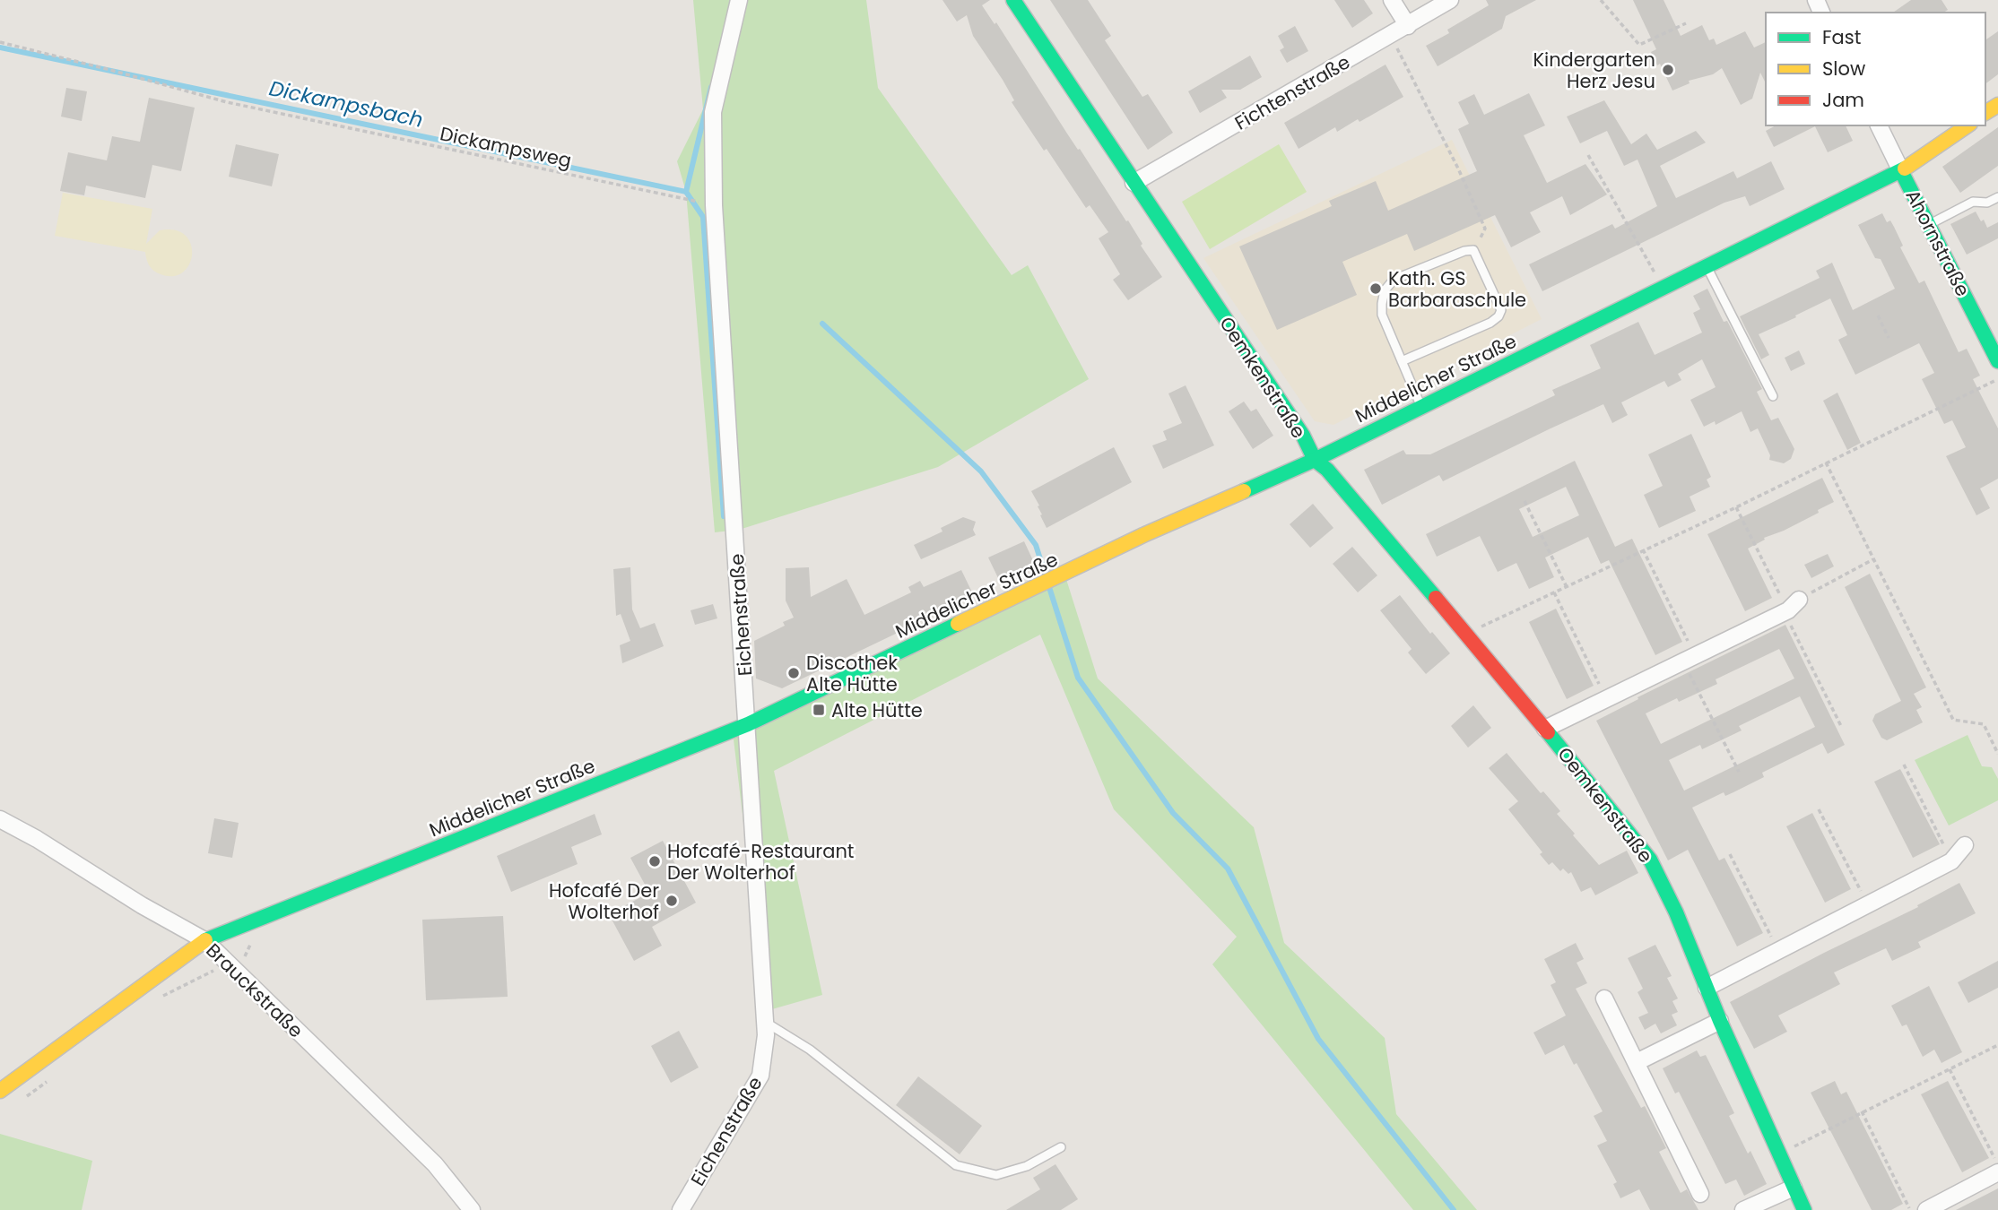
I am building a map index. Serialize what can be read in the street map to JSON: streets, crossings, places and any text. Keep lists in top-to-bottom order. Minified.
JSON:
{"streets":{"street":["Fichtenstraße","Ahornstraße","Oemkenstraße","Middelicher Straße","Eichenstraße","Brauckstraße"],"path":["Dickampsweg"]},"crossings":[["Fichtenstraße","Oemkenstraße"],["Dickampsweg","Eichenstraße"],["Ahornstraße","Middelicher Straße"],["Oemkenstraße","Middelicher Straße"],["Middelicher Straße","Eichenstraße"],["Middelicher Straße","Brauckstraße"]],"water":["Dickampsbach"],"places":{"other":["Kindergarten Herz Jesu","Kath. GS Barbaraschule","Discothek Alte Hütte","Hofcafé-Restaurant Der Wolterhof","Hofcafé Der Wolterhof"],"transit":["Alte Hütte"]},"legend":["Fast","Slow","Jam"]}
